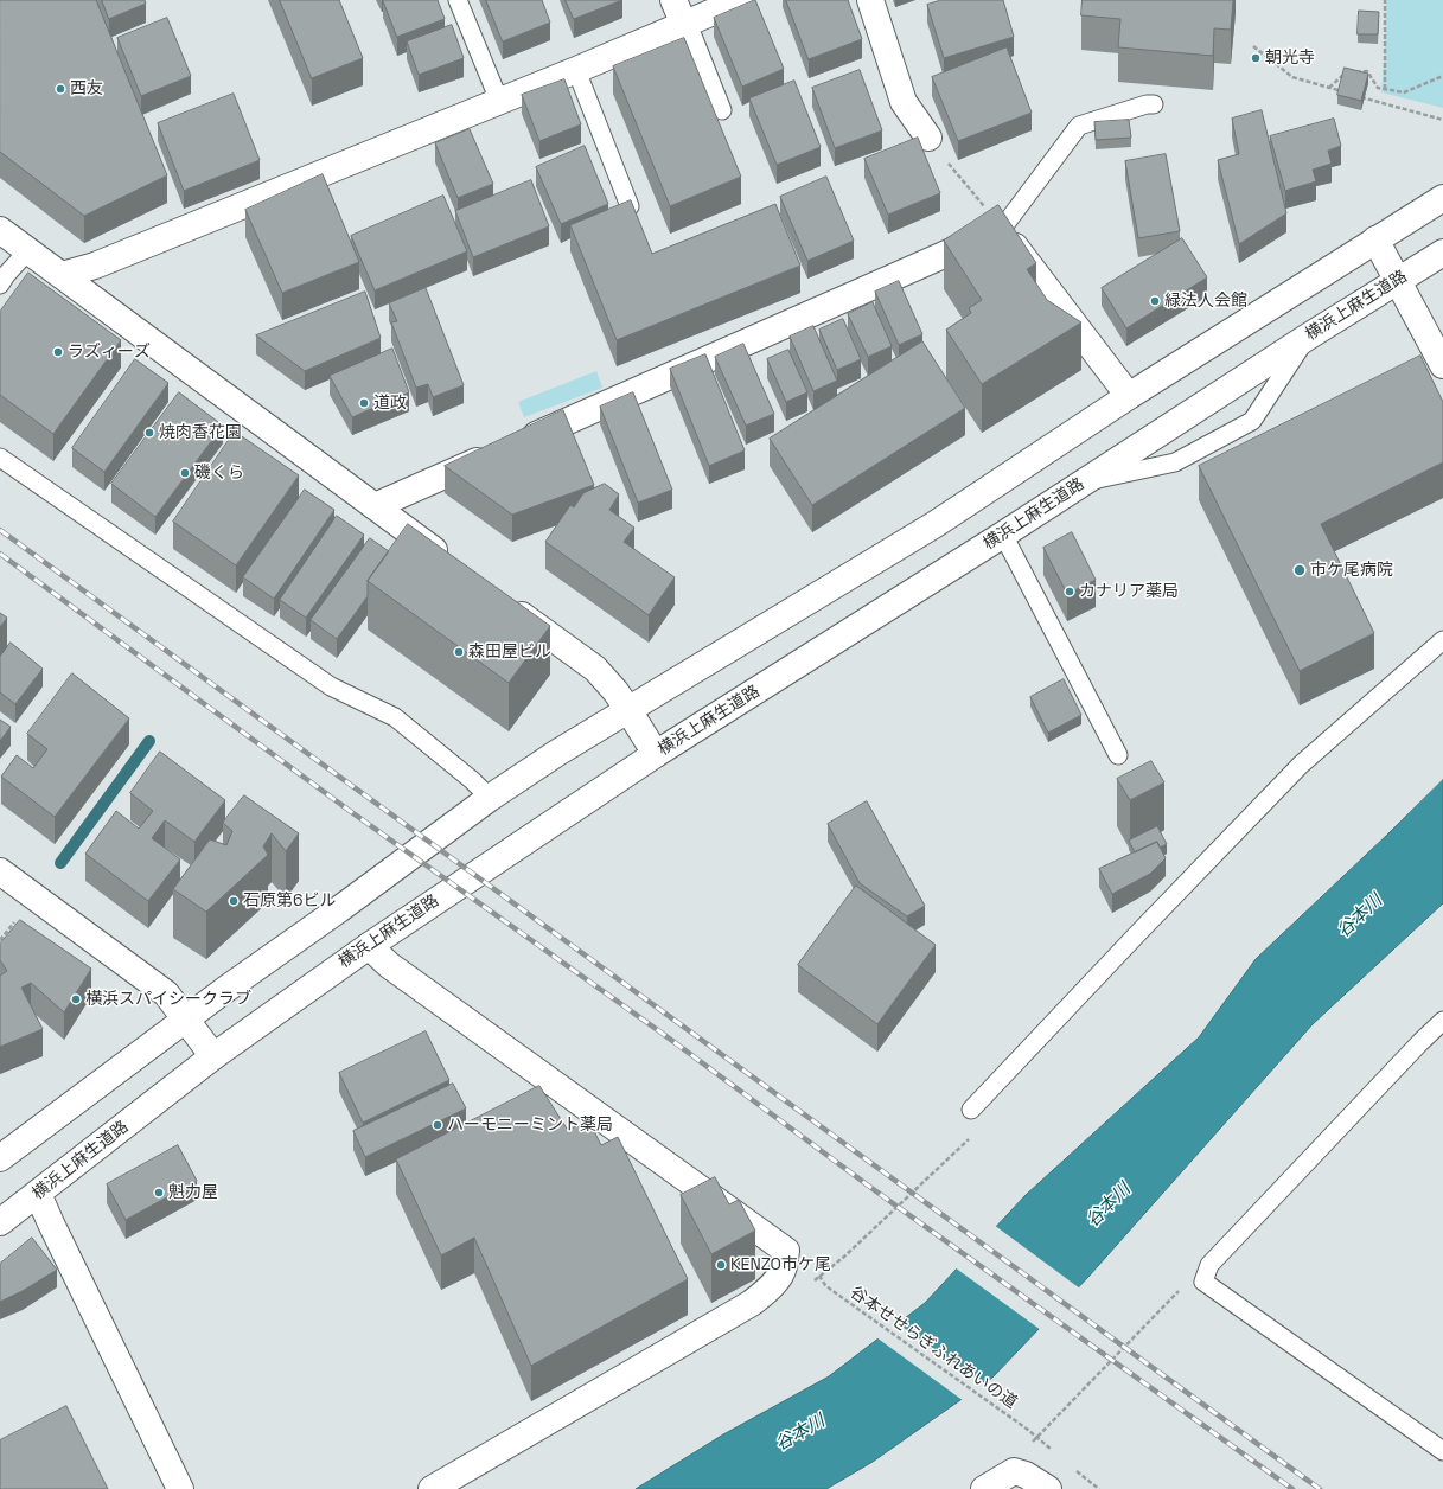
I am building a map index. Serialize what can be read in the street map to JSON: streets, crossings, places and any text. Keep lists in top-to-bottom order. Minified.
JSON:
{"streets":{"street":["横浜上麻生道路"],"path":["谷本せせらぎふれあいの道"]},"water":["谷本川"],"places":["朝光寺","西友","緑法人会館","ラズィーズ","道政","焼肉香花園","磯くら","市ケ尾病院","カナリア薬局","森田屋ビル","石原第6ビル","横浜スパイシークラブ","ハーモニーミント薬局","魁力屋","KENZO市ケ尾"]}
